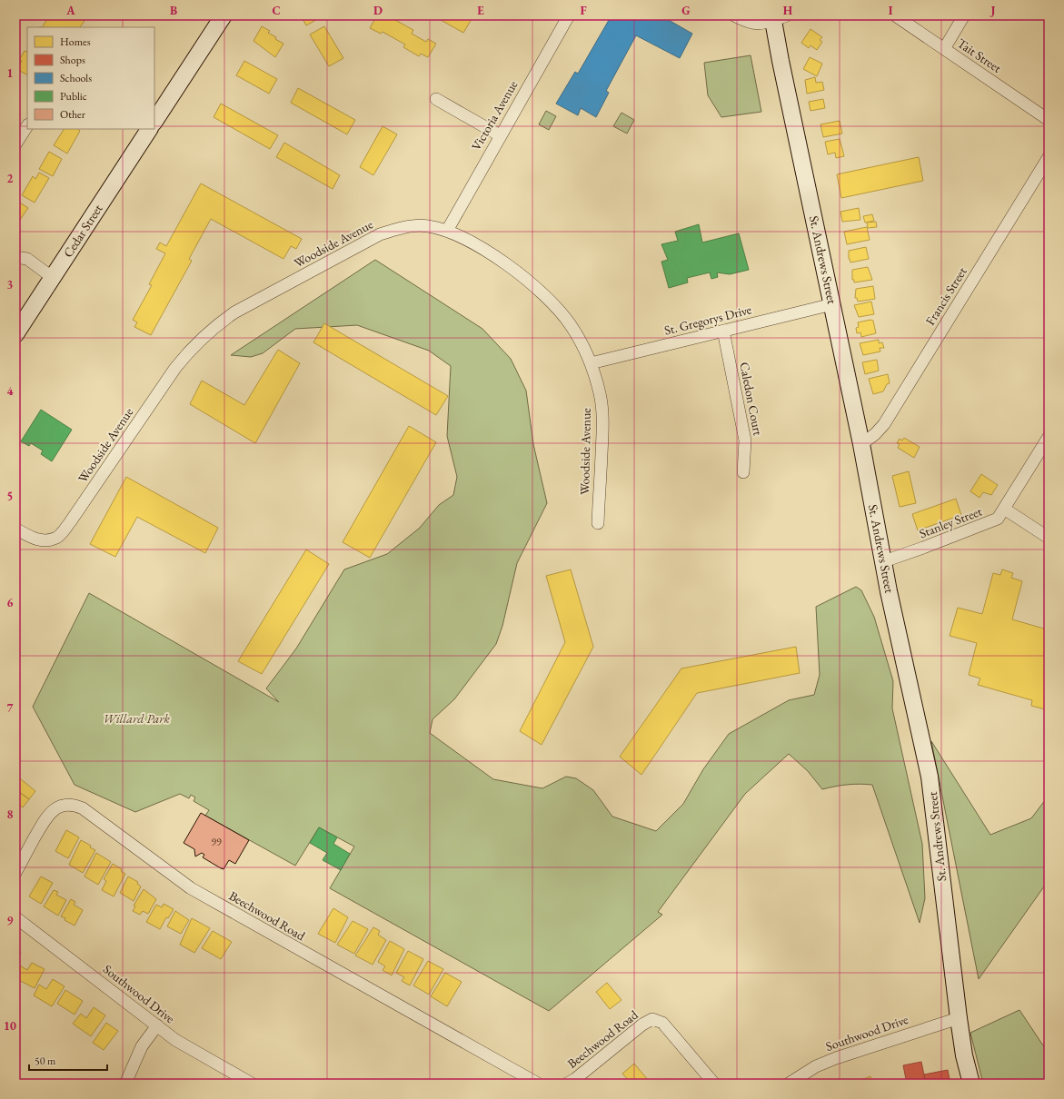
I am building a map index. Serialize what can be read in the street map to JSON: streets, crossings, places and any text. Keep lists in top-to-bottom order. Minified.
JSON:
{"streets":{"main road":["Cedar Street","St. Andrews Street"],"street":["Tait Street","Victoria Avenue","Woodside Avenue","Francis Street","St. Gregorys Drive","Caledon Court","Stanley Street","Beechwood Road","Southwood Drive"]},"crossings":[["Victoria Avenue","Woodside Avenue"],["Woodside Avenue","St. Gregorys Drive"],["St. Andrews Street","Francis Street"],["St. Andrews Street","St. Gregorys Drive"],["St. Andrews Street","Stanley Street"],["St. Andrews Street","Southwood Drive"],["St. Gregorys Drive","Caledon Court"]],"parks":["Willard Park"],"house_numbers":["99"],"legend":["Homes","Shops","Schools","Public","Other"],"scale_bar":"50 m","grid":{"columns":["A","B","C","D","E","F","G","H","I","J"],"rows":["1","2","3","4","5","6","7","8","9","10"]}}
